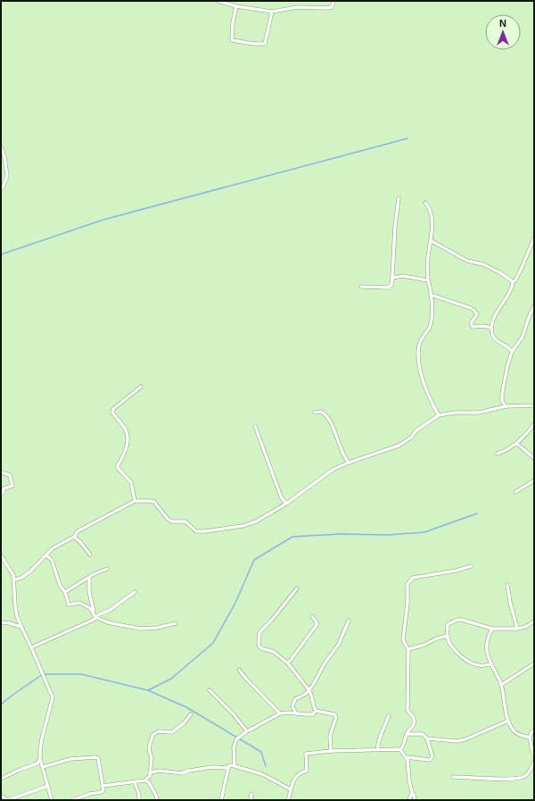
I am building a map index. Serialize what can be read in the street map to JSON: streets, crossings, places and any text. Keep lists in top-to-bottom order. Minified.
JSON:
{"north":"top"}
